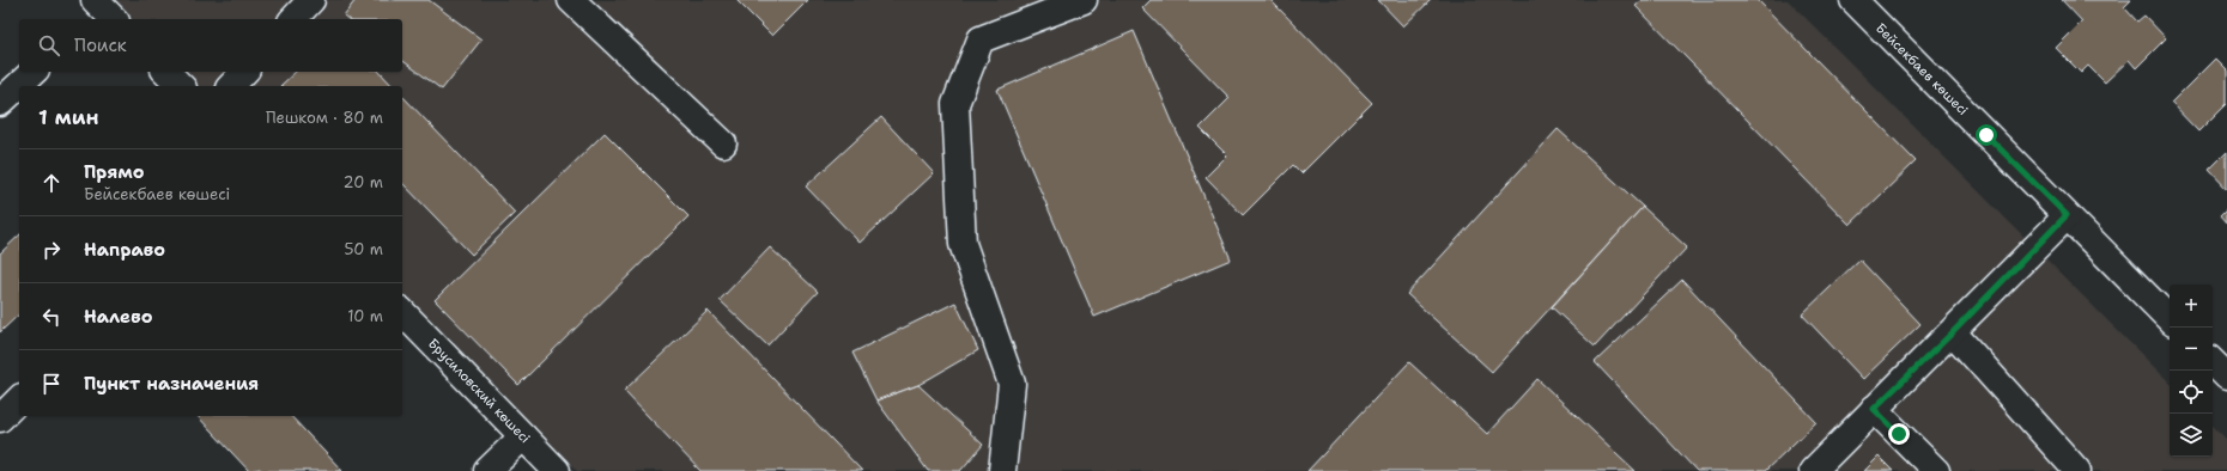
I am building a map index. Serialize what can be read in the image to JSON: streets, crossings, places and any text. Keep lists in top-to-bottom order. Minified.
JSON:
{"streets":{"street":["Бейсекбаев көшесі","Брусиловский көшесі"]},"page":{"search":"Поиск","heading":["1 мин","Пешком · 80 m"],"list":[["Прямо","Бейсекбаев көшесі","20 m"],["Направо","50 m"],["Налево","10 m"],"Пункт назначения"],"map_buttons":["+","−"]}}
